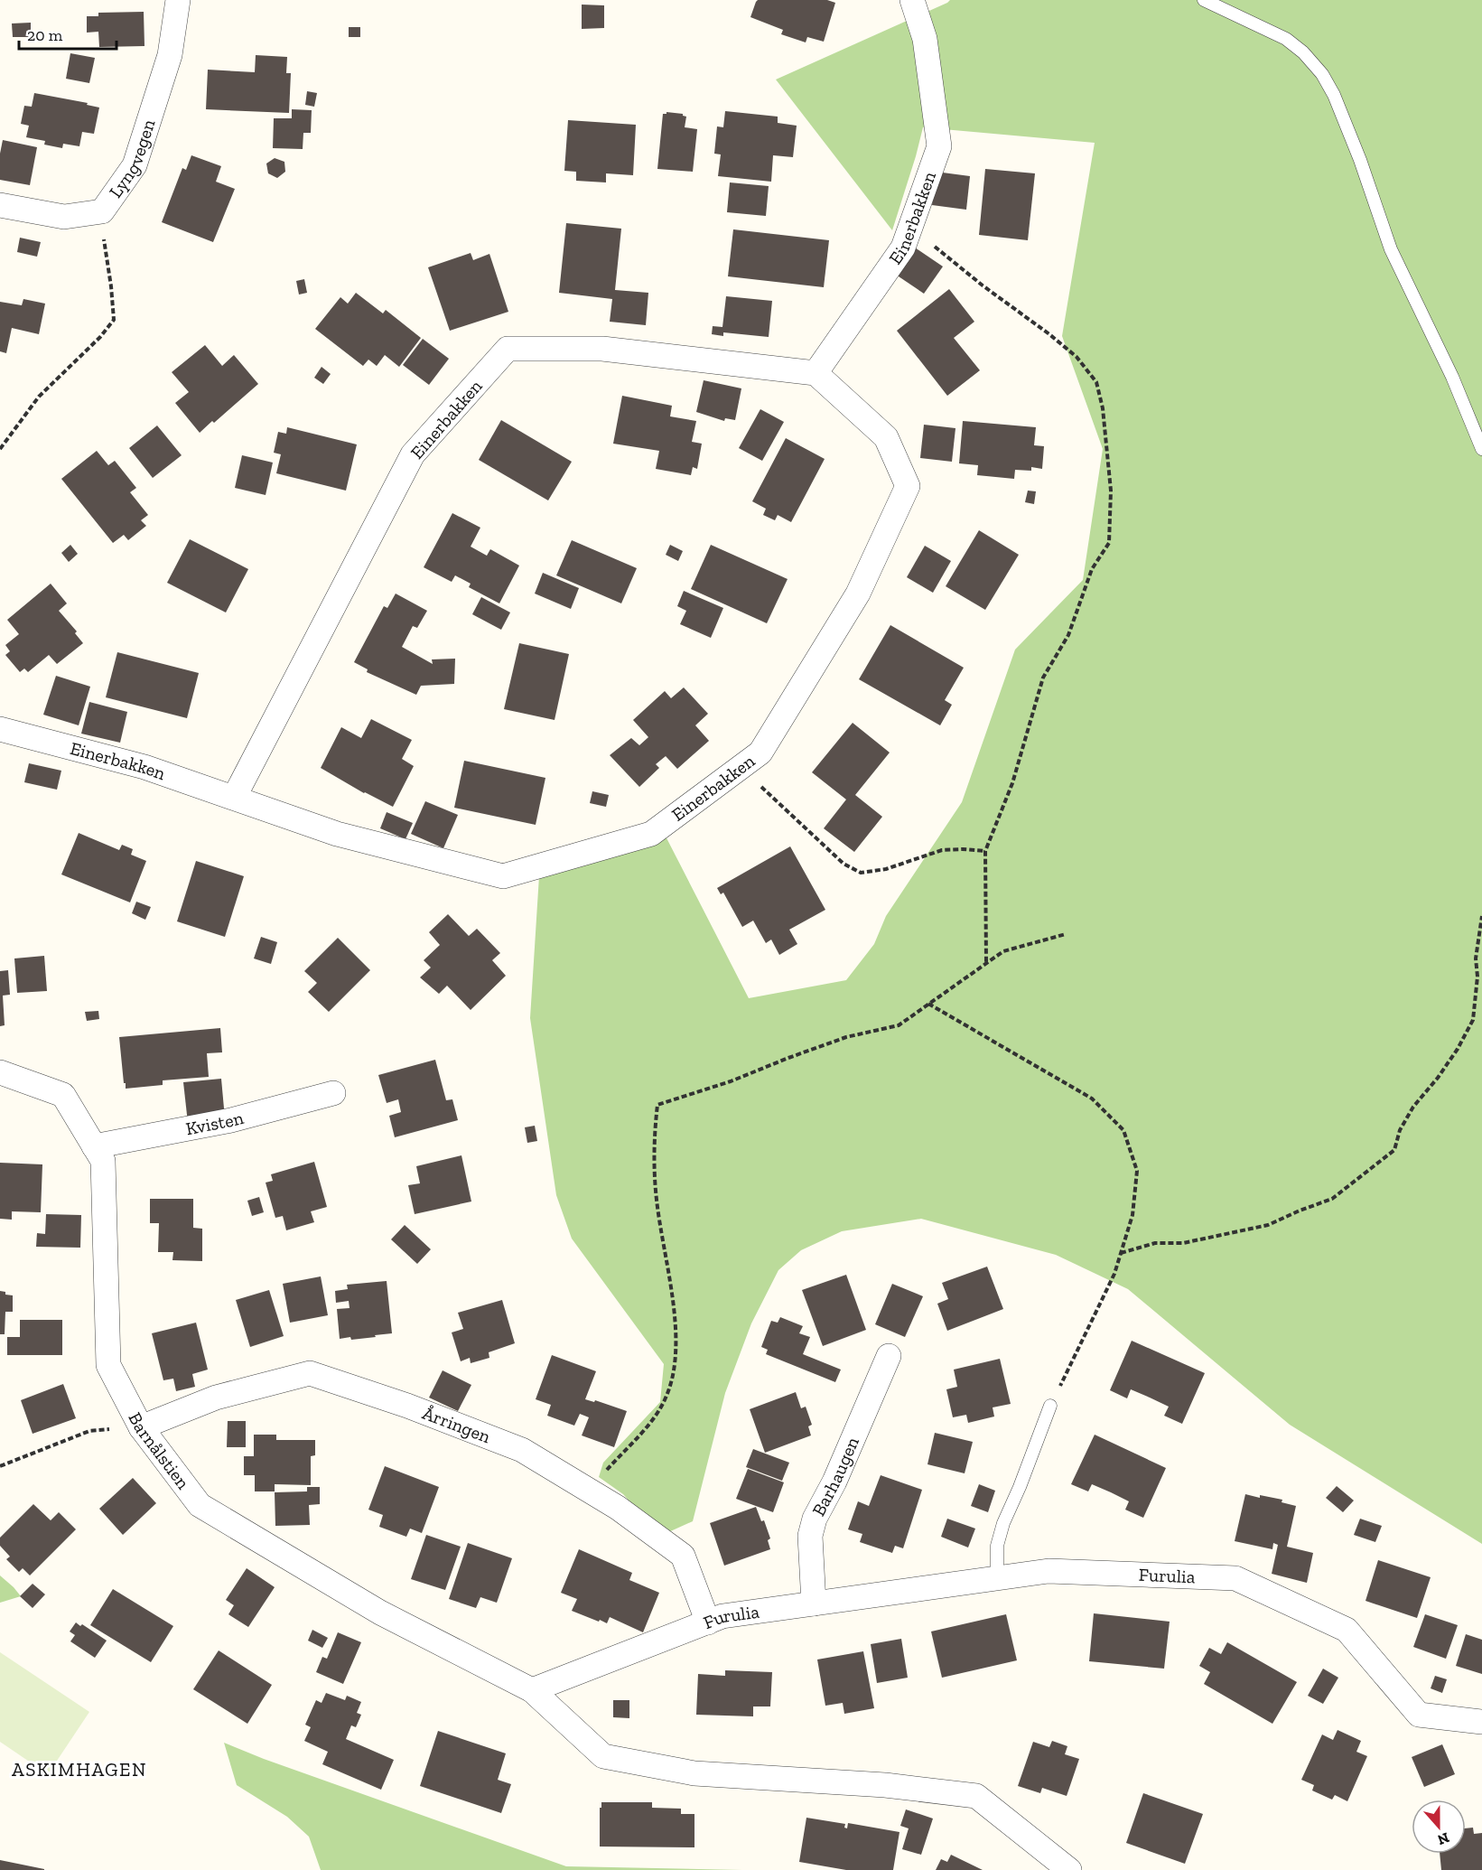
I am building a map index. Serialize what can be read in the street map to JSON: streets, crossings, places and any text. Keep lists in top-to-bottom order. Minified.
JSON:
{"streets":{"street":["Lyngvegen","Einerbakken","Kvisten","Årringen","Barnålstien","Barhaugen","Furulia"]},"crossings":[["Kvisten","Barnålstien"],["Årringen","Barnålstien"],["Årringen","Furulia"],["Barnålstien","Furulia"],["Barhaugen","Furulia"]],"districts":["ASKIMHAGEN"],"scale_bar":"20 m","north":"bottom"}
